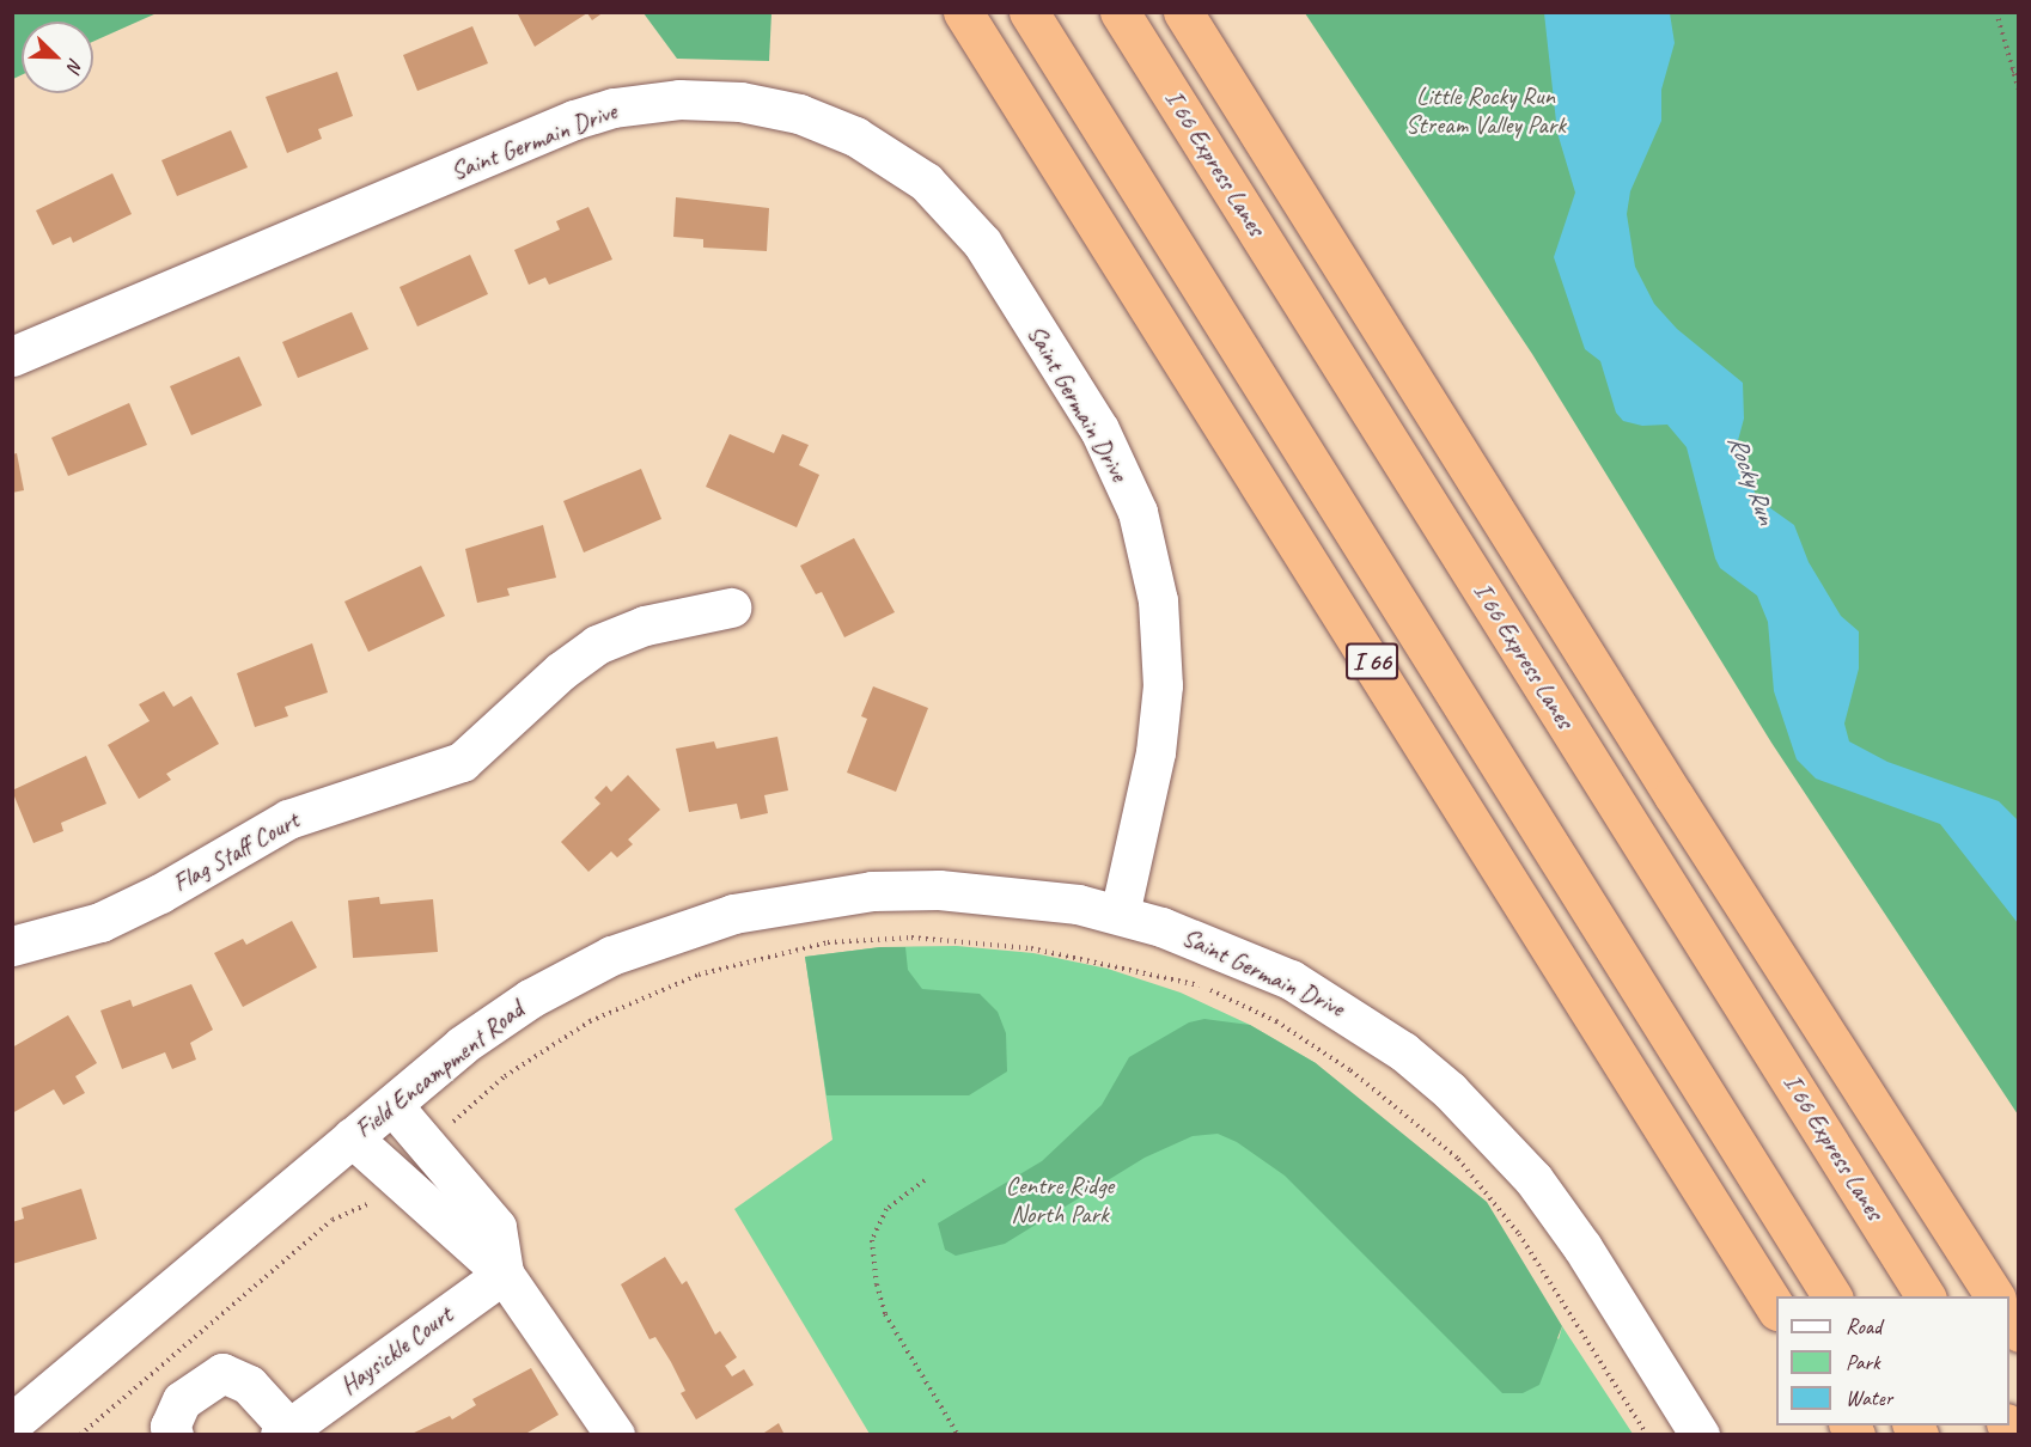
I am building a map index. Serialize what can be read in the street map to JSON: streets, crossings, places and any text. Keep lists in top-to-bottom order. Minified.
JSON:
{"streets":{"highway":["I 66 Express Lanes","I 66"],"street":["Saint Germain Drive","Flag Staff Court","Field Encampment Road","Haysickle Court"]},"crossings":[["Saint Germain Drive","Field Encampment Road"]],"water":["Rocky Run"],"parks":["Little Rocky Run Stream Valley Park","Centre Ridge North Park"],"legend":["Road","Park","Water"],"north":"bottom right"}
